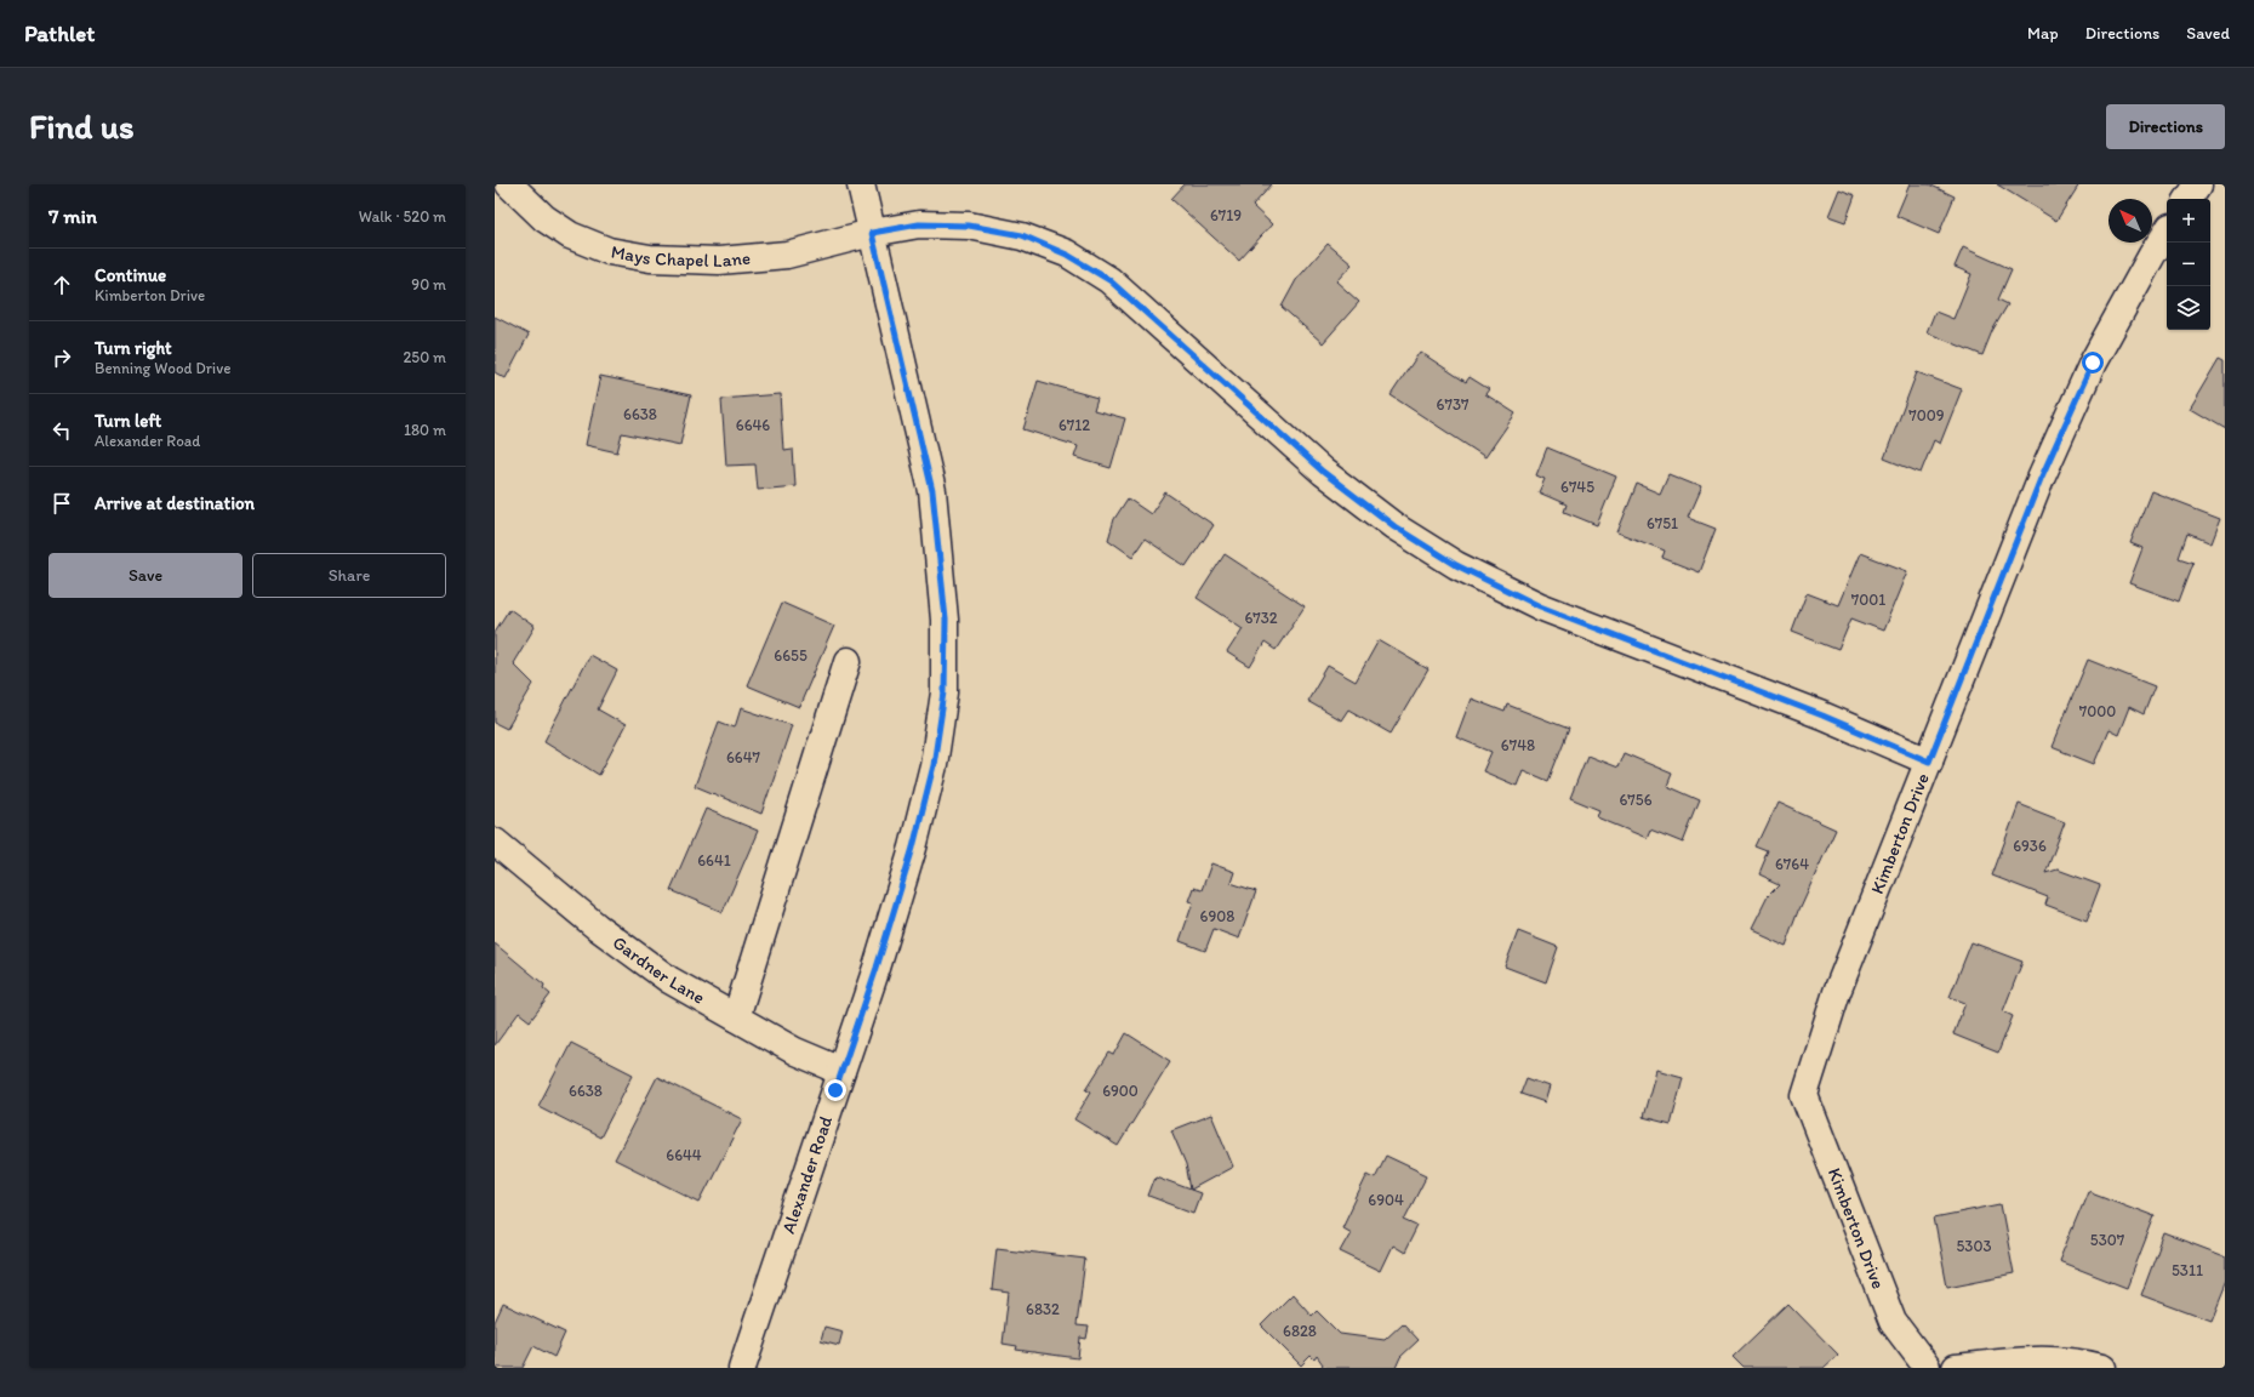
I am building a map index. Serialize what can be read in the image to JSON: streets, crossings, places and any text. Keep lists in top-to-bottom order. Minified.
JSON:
{"streets":{"street":["Mays Chapel Lane","Kimberton Drive","Gardner Lane","Alexander Road"]},"crossings":[["Mays Chapel Lane","Kimberton Drive"],["Mays Chapel Lane","Alexander Road"],["Gardner Lane","Alexander Road"]],"house_numbers":["6719","6737","6638","7009","6646","6712","6745","6751","7001","6732","6655","7000","6748","6647","6756","6936","6641","6764","6908","6638","6900","6644","6904","5307","5303","5311","6832","6828"],"north":"top left","page":{"header":"Pathlet","nav":["Map","Directions","Saved"],"buttons":["Directions",["Save","Share"]],"title":"Find us","heading":["7 min","Walk · 520 m"],"map_buttons":["+","−"],"list":[["Continue","Kimberton Drive","90 m"],["Turn right","Benning Wood Drive","250 m"],["Turn left","Alexander Road","180 m"],"Arrive at destination"]}}
